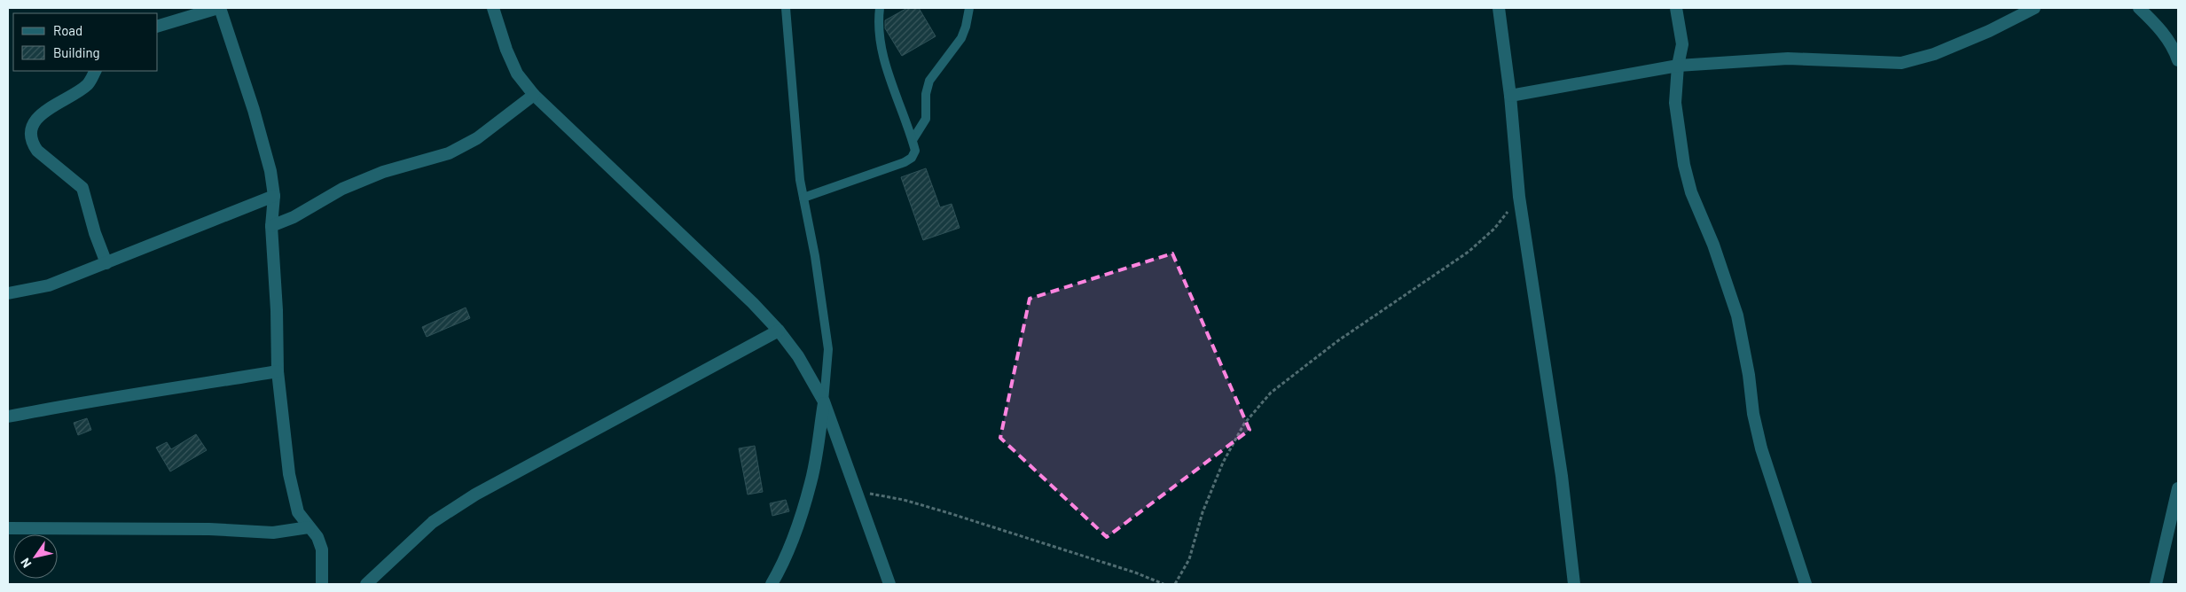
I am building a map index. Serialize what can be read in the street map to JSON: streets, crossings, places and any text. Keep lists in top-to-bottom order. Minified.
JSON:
{"legend":["Road","Building"],"north":"bottom left"}
